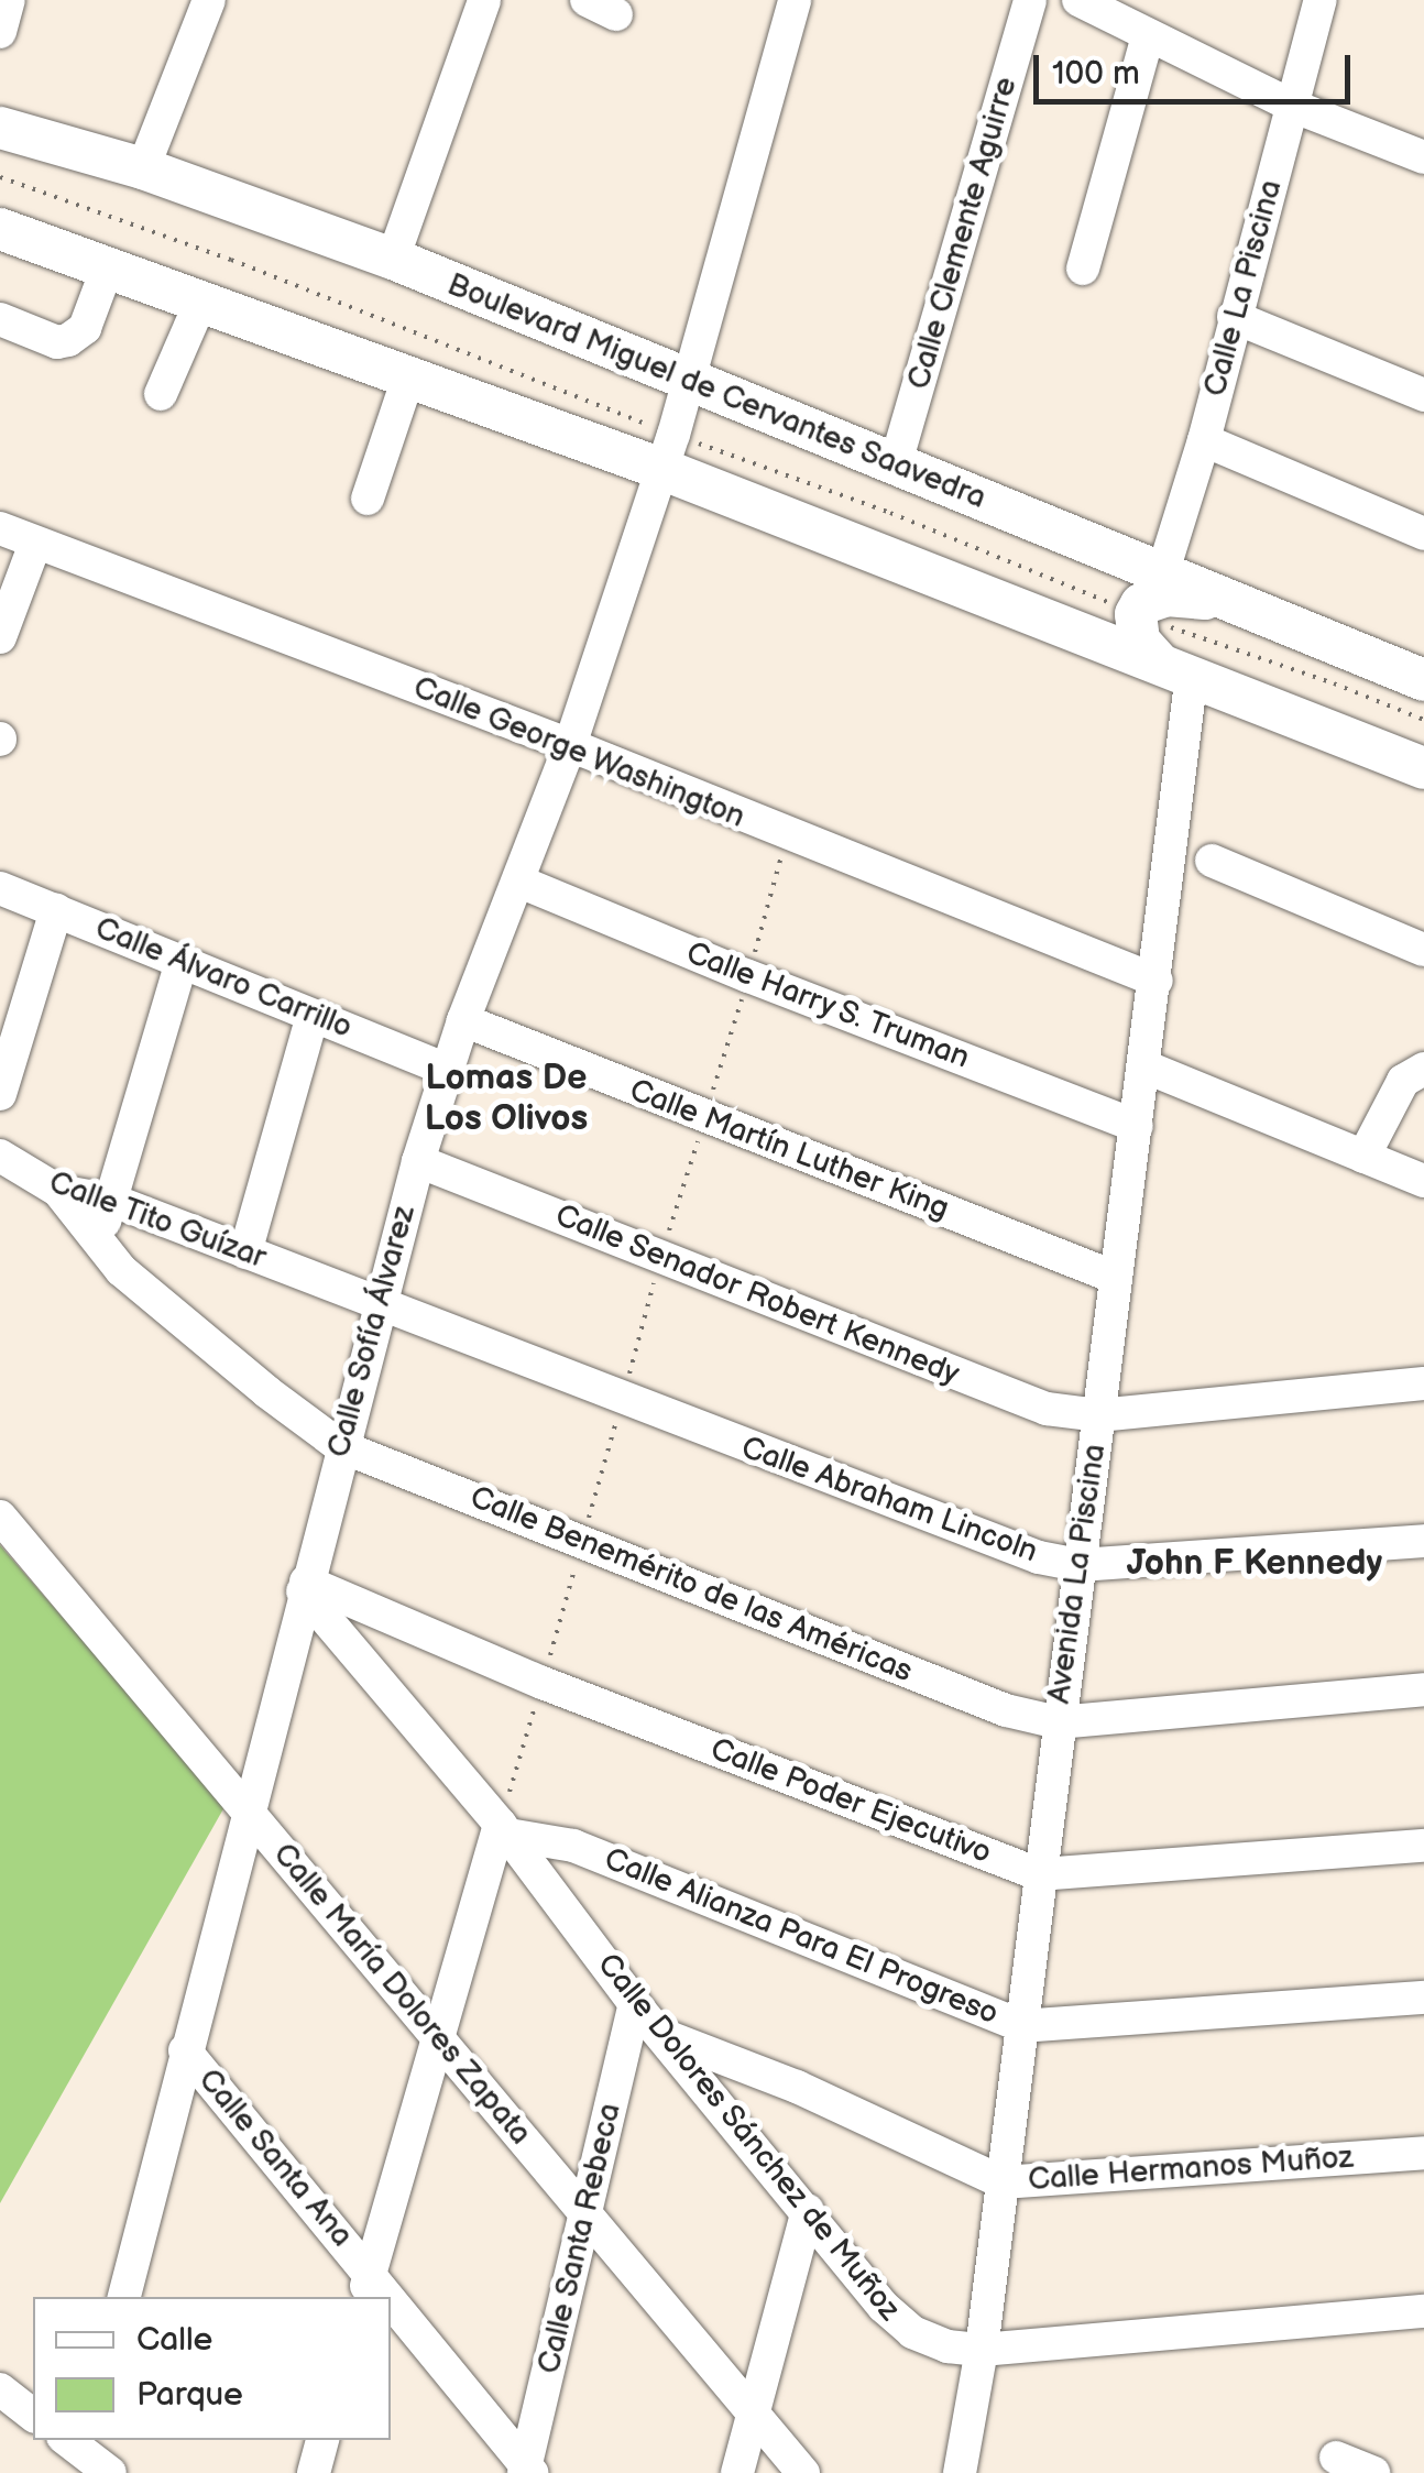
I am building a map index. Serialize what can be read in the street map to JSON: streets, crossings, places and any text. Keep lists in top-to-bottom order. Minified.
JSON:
{"streets":{"main road":["Boulevard Miguel de Cervantes Saavedra"],"street":["Calle Clemente Aguirre","Calle La Piscina","Calle George Washington","Calle Álvaro Carrillo","Calle Harry S. Truman","Calle Martín Luther King","Calle Tito Guízar","Calle Senador Robert Kennedy","Calle Sofía Álvarez","Calle Abraham Lincoln","Avenida La Piscina","Calle Benemérito de las Américas","Calle Poder Ejecutivo","Calle Alianza Para El Progreso","Calle María Dolores Zapata","Calle Dolores Sánchez de Muñoz","Calle Santa Ana","Calle Hermanos Muñoz","Calle Santa Rebeca"]},"crossings":[["Calle Clemente Aguirre","Boulevard Miguel de Cervantes Saavedra"],["Calle La Piscina","Boulevard Miguel de Cervantes Saavedra"],["Boulevard Miguel de Cervantes Saavedra","Calle Sofía Álvarez"],["Calle George Washington","Calle Sofía Álvarez"],["Calle George Washington","Avenida La Piscina"],["Calle Álvaro Carrillo","Calle Sofía Álvarez"],["Calle Harry S. Truman","Calle Sofía Álvarez"],["Calle Harry S. Truman","Avenida La Piscina"],["Calle Martín Luther King","Calle Sofía Álvarez"],["Calle Martín Luther King","Avenida La Piscina"],["Calle Tito Guízar","Calle Sofía Álvarez"],["Calle Tito Guízar","Calle Abraham Lincoln"],["Calle Tito Guízar","Calle Benemérito de las Américas"],["Calle Senador Robert Kennedy","Calle Sofía Álvarez"],["Calle Senador Robert Kennedy","Avenida La Piscina"],["Calle Sofía Álvarez","Calle Abraham Lincoln"],["Calle Sofía Álvarez","Calle Benemérito de las Américas"],["Calle Sofía Álvarez","Calle Poder Ejecutivo"],["Calle Sofía Álvarez","Calle María Dolores Zapata"],["Calle Sofía Álvarez","Calle Dolores Sánchez de Muñoz"],["Calle Sofía Álvarez","Calle Santa Ana"],["Calle Abraham Lincoln","Avenida La Piscina"],["Avenida La Piscina","Calle Benemérito de las Américas"],["Avenida La Piscina","Calle Poder Ejecutivo"],["Avenida La Piscina","Calle Alianza Para El Progreso"],["Avenida La Piscina","Calle Dolores Sánchez de Muñoz"],["Avenida La Piscina","Calle Hermanos Muñoz"],["Calle Poder Ejecutivo","Calle Dolores Sánchez de Muñoz"],["Calle Alianza Para El Progreso","Calle Dolores Sánchez de Muñoz"],["Calle María Dolores Zapata","Calle Santa Rebeca"],["Calle Dolores Sánchez de Muñoz","Calle Hermanos Muñoz"],["Calle Dolores Sánchez de Muñoz","Calle Santa Rebeca"],["Calle Santa Ana","Calle Santa Rebeca"]],"districts":["Lomas De Los Olivos","John F Kennedy"],"legend":["Calle","Parque"],"scale_bar":"100 m"}
